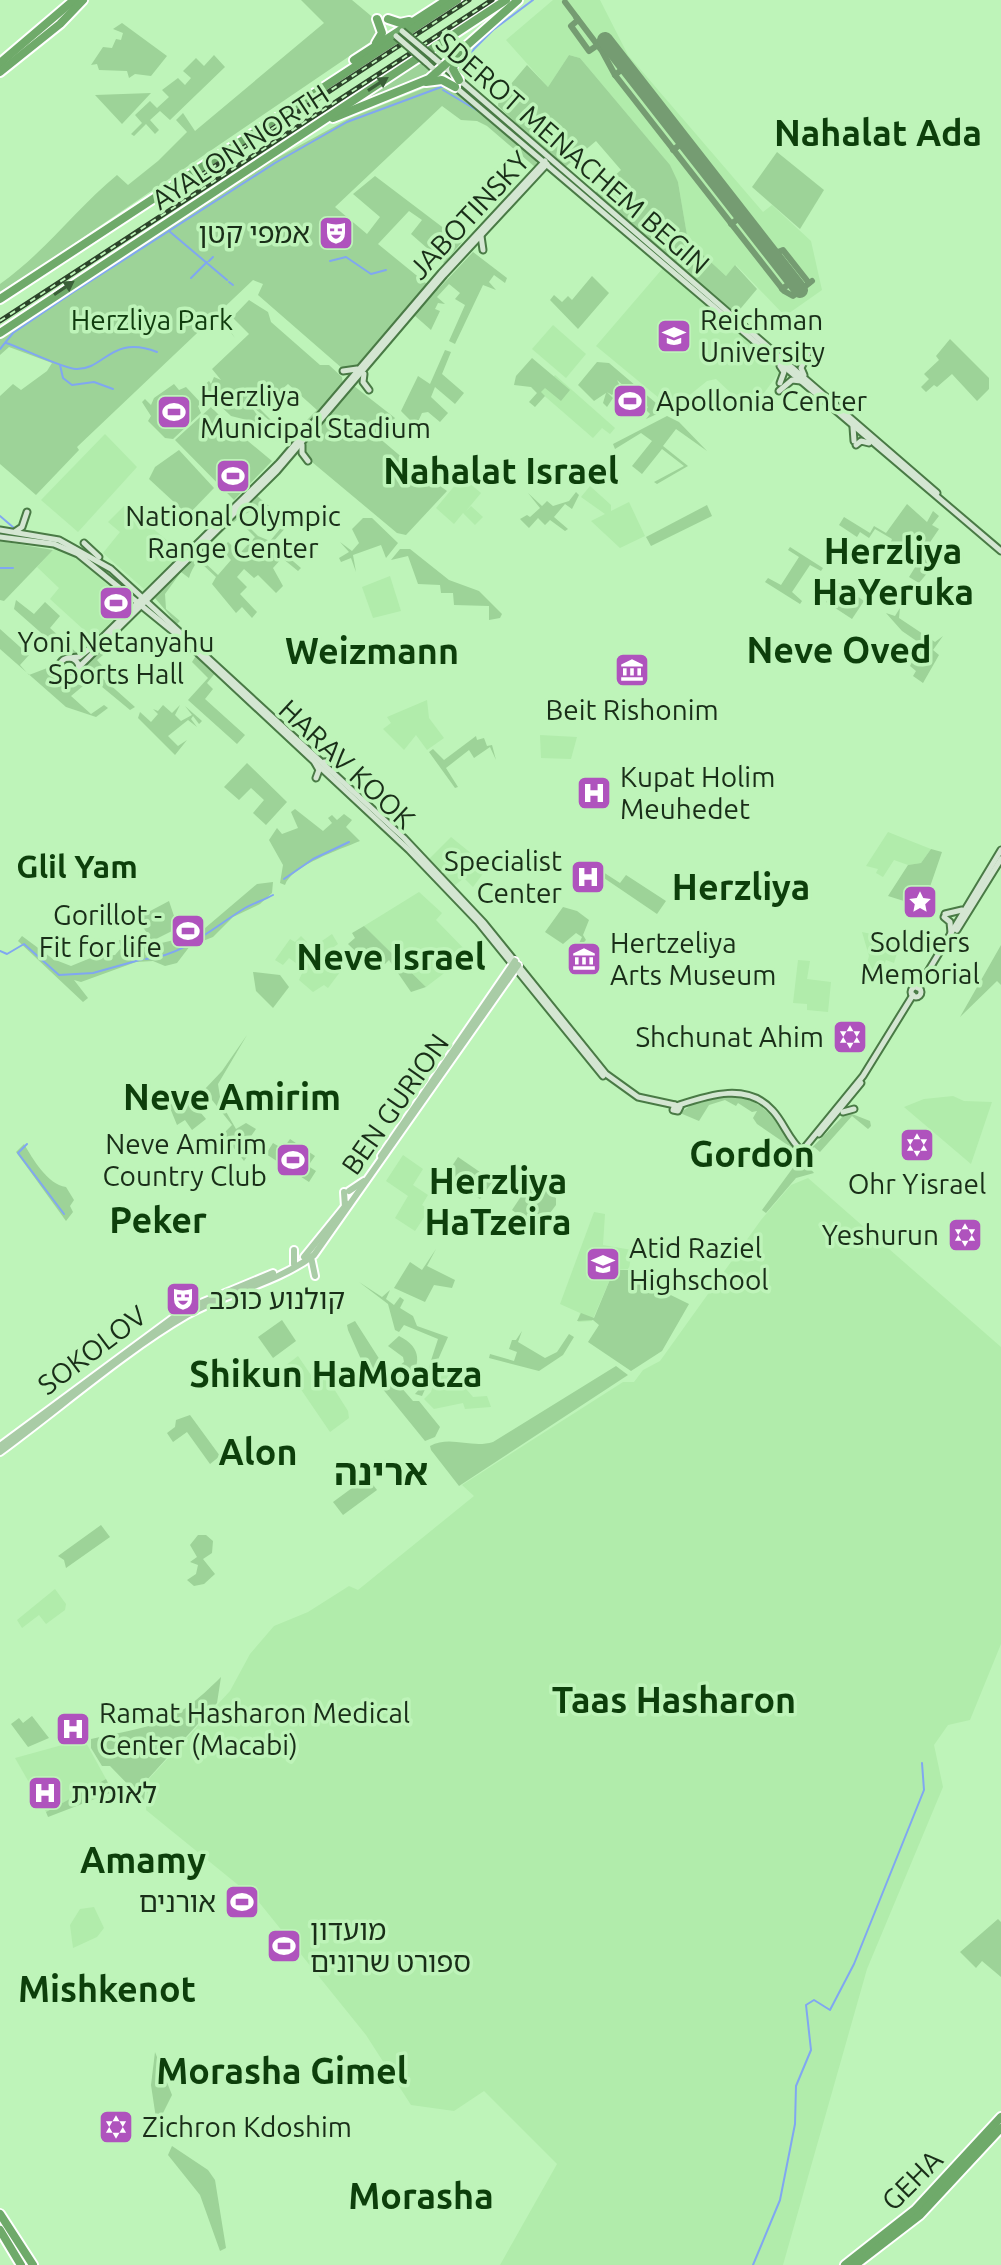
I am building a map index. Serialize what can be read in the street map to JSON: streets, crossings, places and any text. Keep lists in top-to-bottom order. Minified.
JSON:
{"streets":{"highway":["AYALON NORTH","GEHA"],"main road":["SDEROT MENACHEM BEGIN","JABOTINSKY","HARAV KOOK","BEN GURION","SOKOLOV"]},"crossings":[["SDEROT MENACHEM BEGIN","JABOTINSKY"],["JABOTINSKY","HARAV KOOK"],["HARAV KOOK","BEN GURION"],["BEN GURION","SOKOLOV"]],"districts":["Nahalat Ada","Nahalat Israel","Herzliya HaYeruka","Neve Oved","Weizmann","Glil Yam","Herzliya","Neve Israel","Neve Amirim","Gordon","Herzliya HaTzeira","Peker","Shikun HaMoatza","Alon","ארינה","Taas Hasharon","Amamy","Mishkenot","Morasha Gimel","Morasha"],"parks":["Herzliya Park"],"places":{"theatre":["אמפי קטן","קולנוע כוכב"],"school or university":["Reichman University","Atid Raziel Highschool"],"sports":["Apollonia Center","Herzliya Municipal Stadium","National Olympic Range Center","Yoni Netanyahu Sports Hall","Gorillot - Fit for life","Neve Amirim Country Club","אורנים","מועדון ספורט שרונים"],"museum":["Beit Rishonim","Hertzeliya Arts Museum"],"hospital":["Kupat Holim Meuhedet","Specialist Center","Ramat Hasharon Medical Center (Macabi)","לאומית"],"place":["Soldiers Memorial"],"synagogue":["Shchunat Ahim","Ohr Yisrael","Yeshurun","Zichron Kdoshim"]}}
